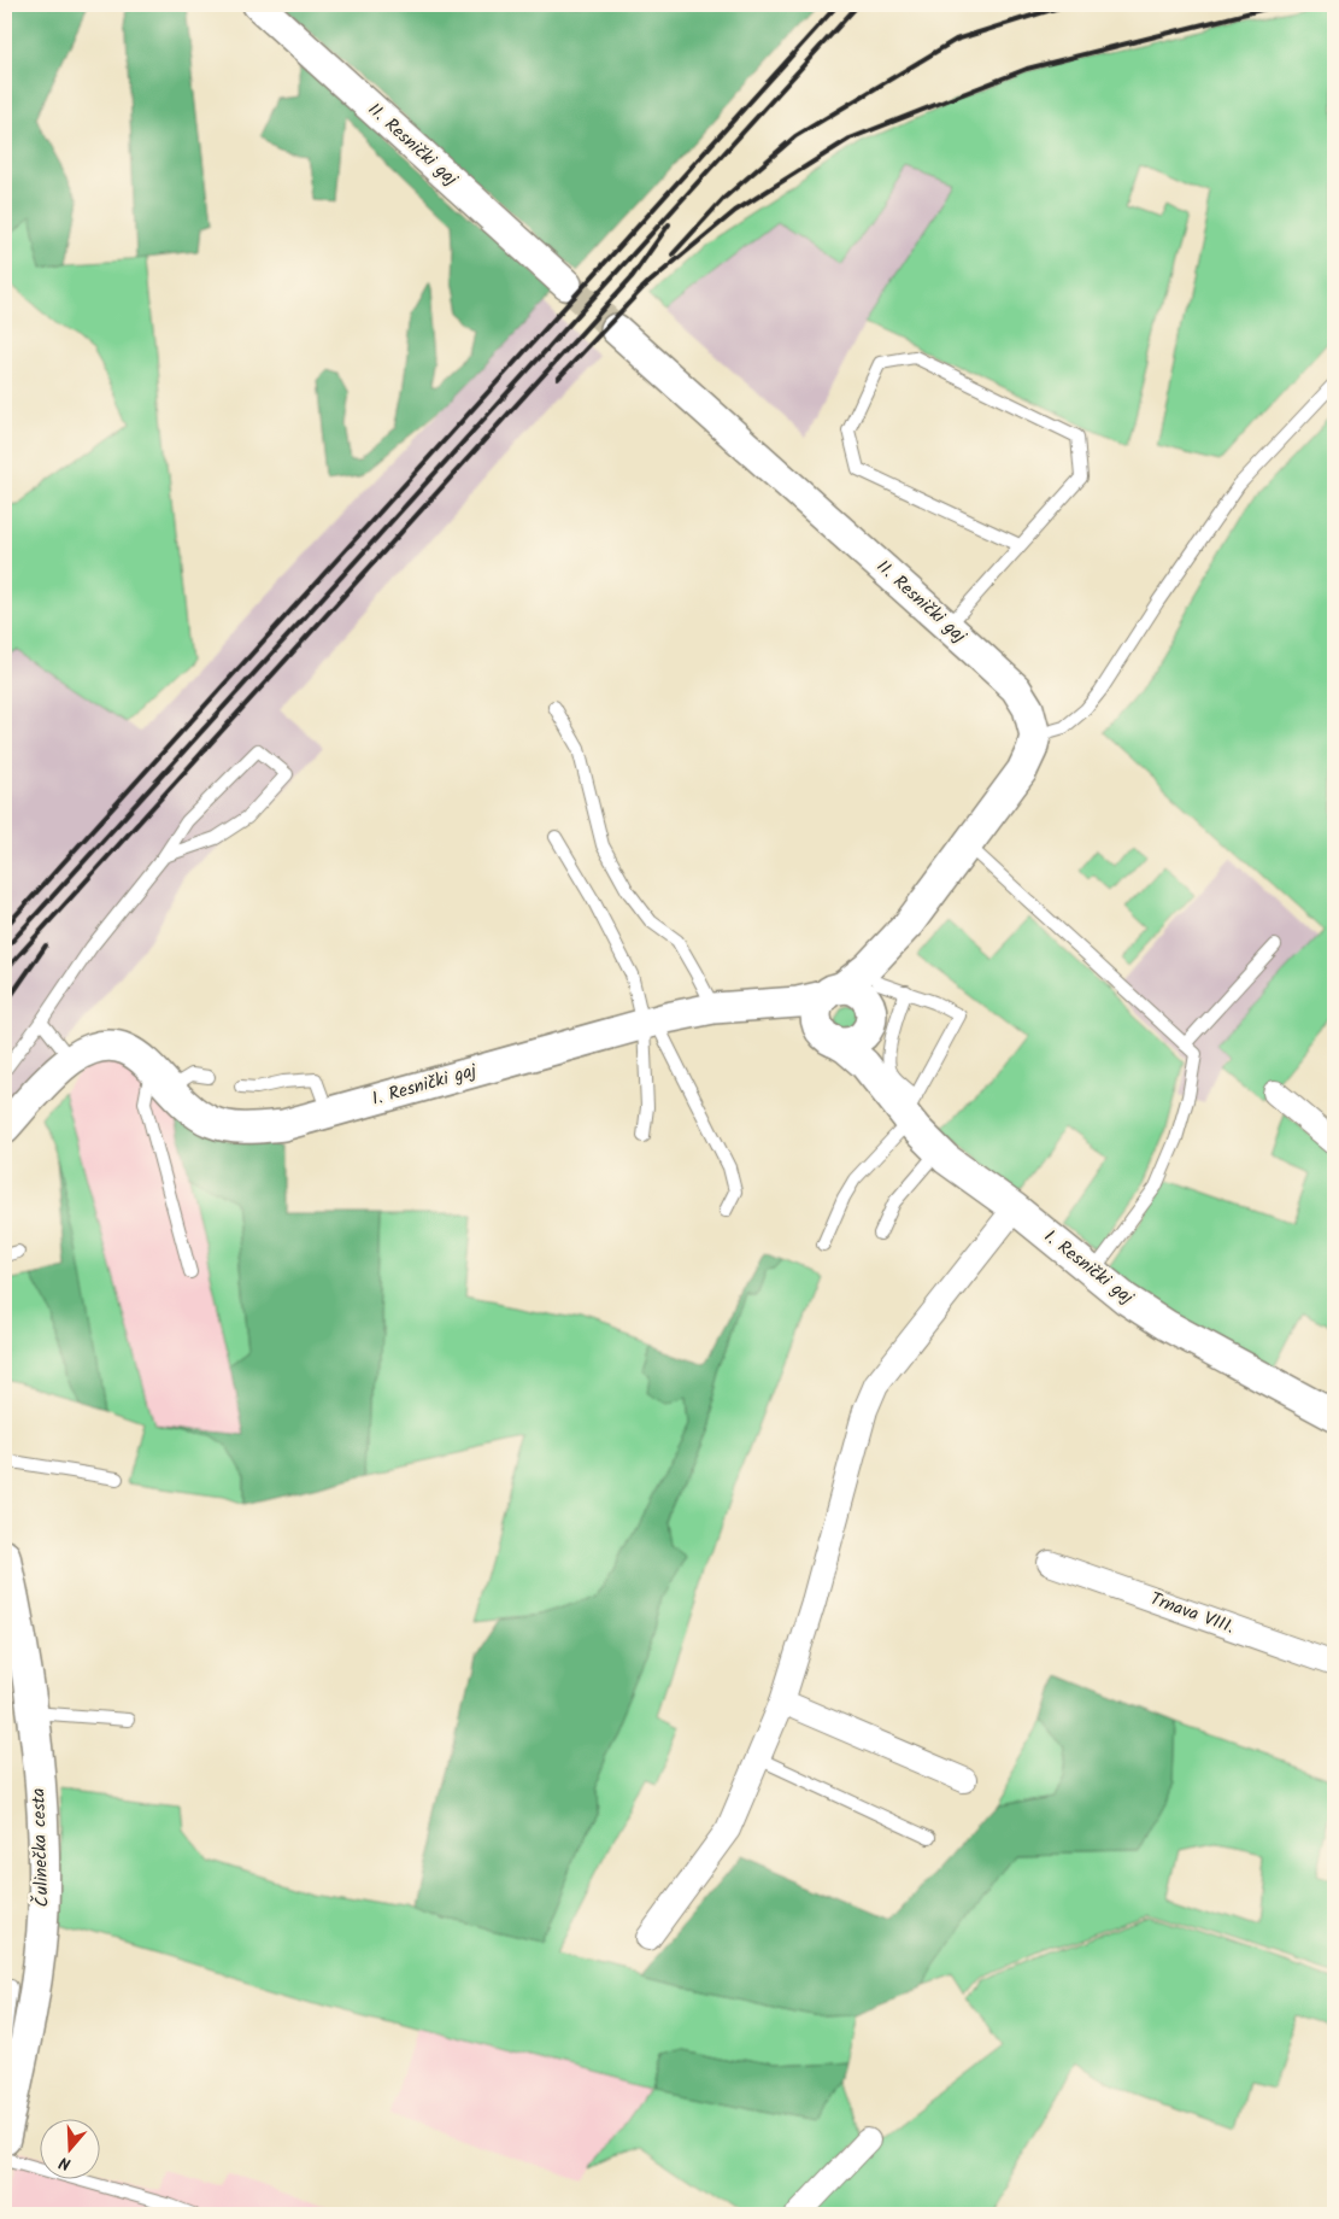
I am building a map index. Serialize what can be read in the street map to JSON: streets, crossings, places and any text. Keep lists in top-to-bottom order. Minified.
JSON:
{"streets":{"street":["II. Resnički gaj","I. Resnički gaj","Trnava VIII.","Čulinečka cesta"]},"north":"bottom"}
